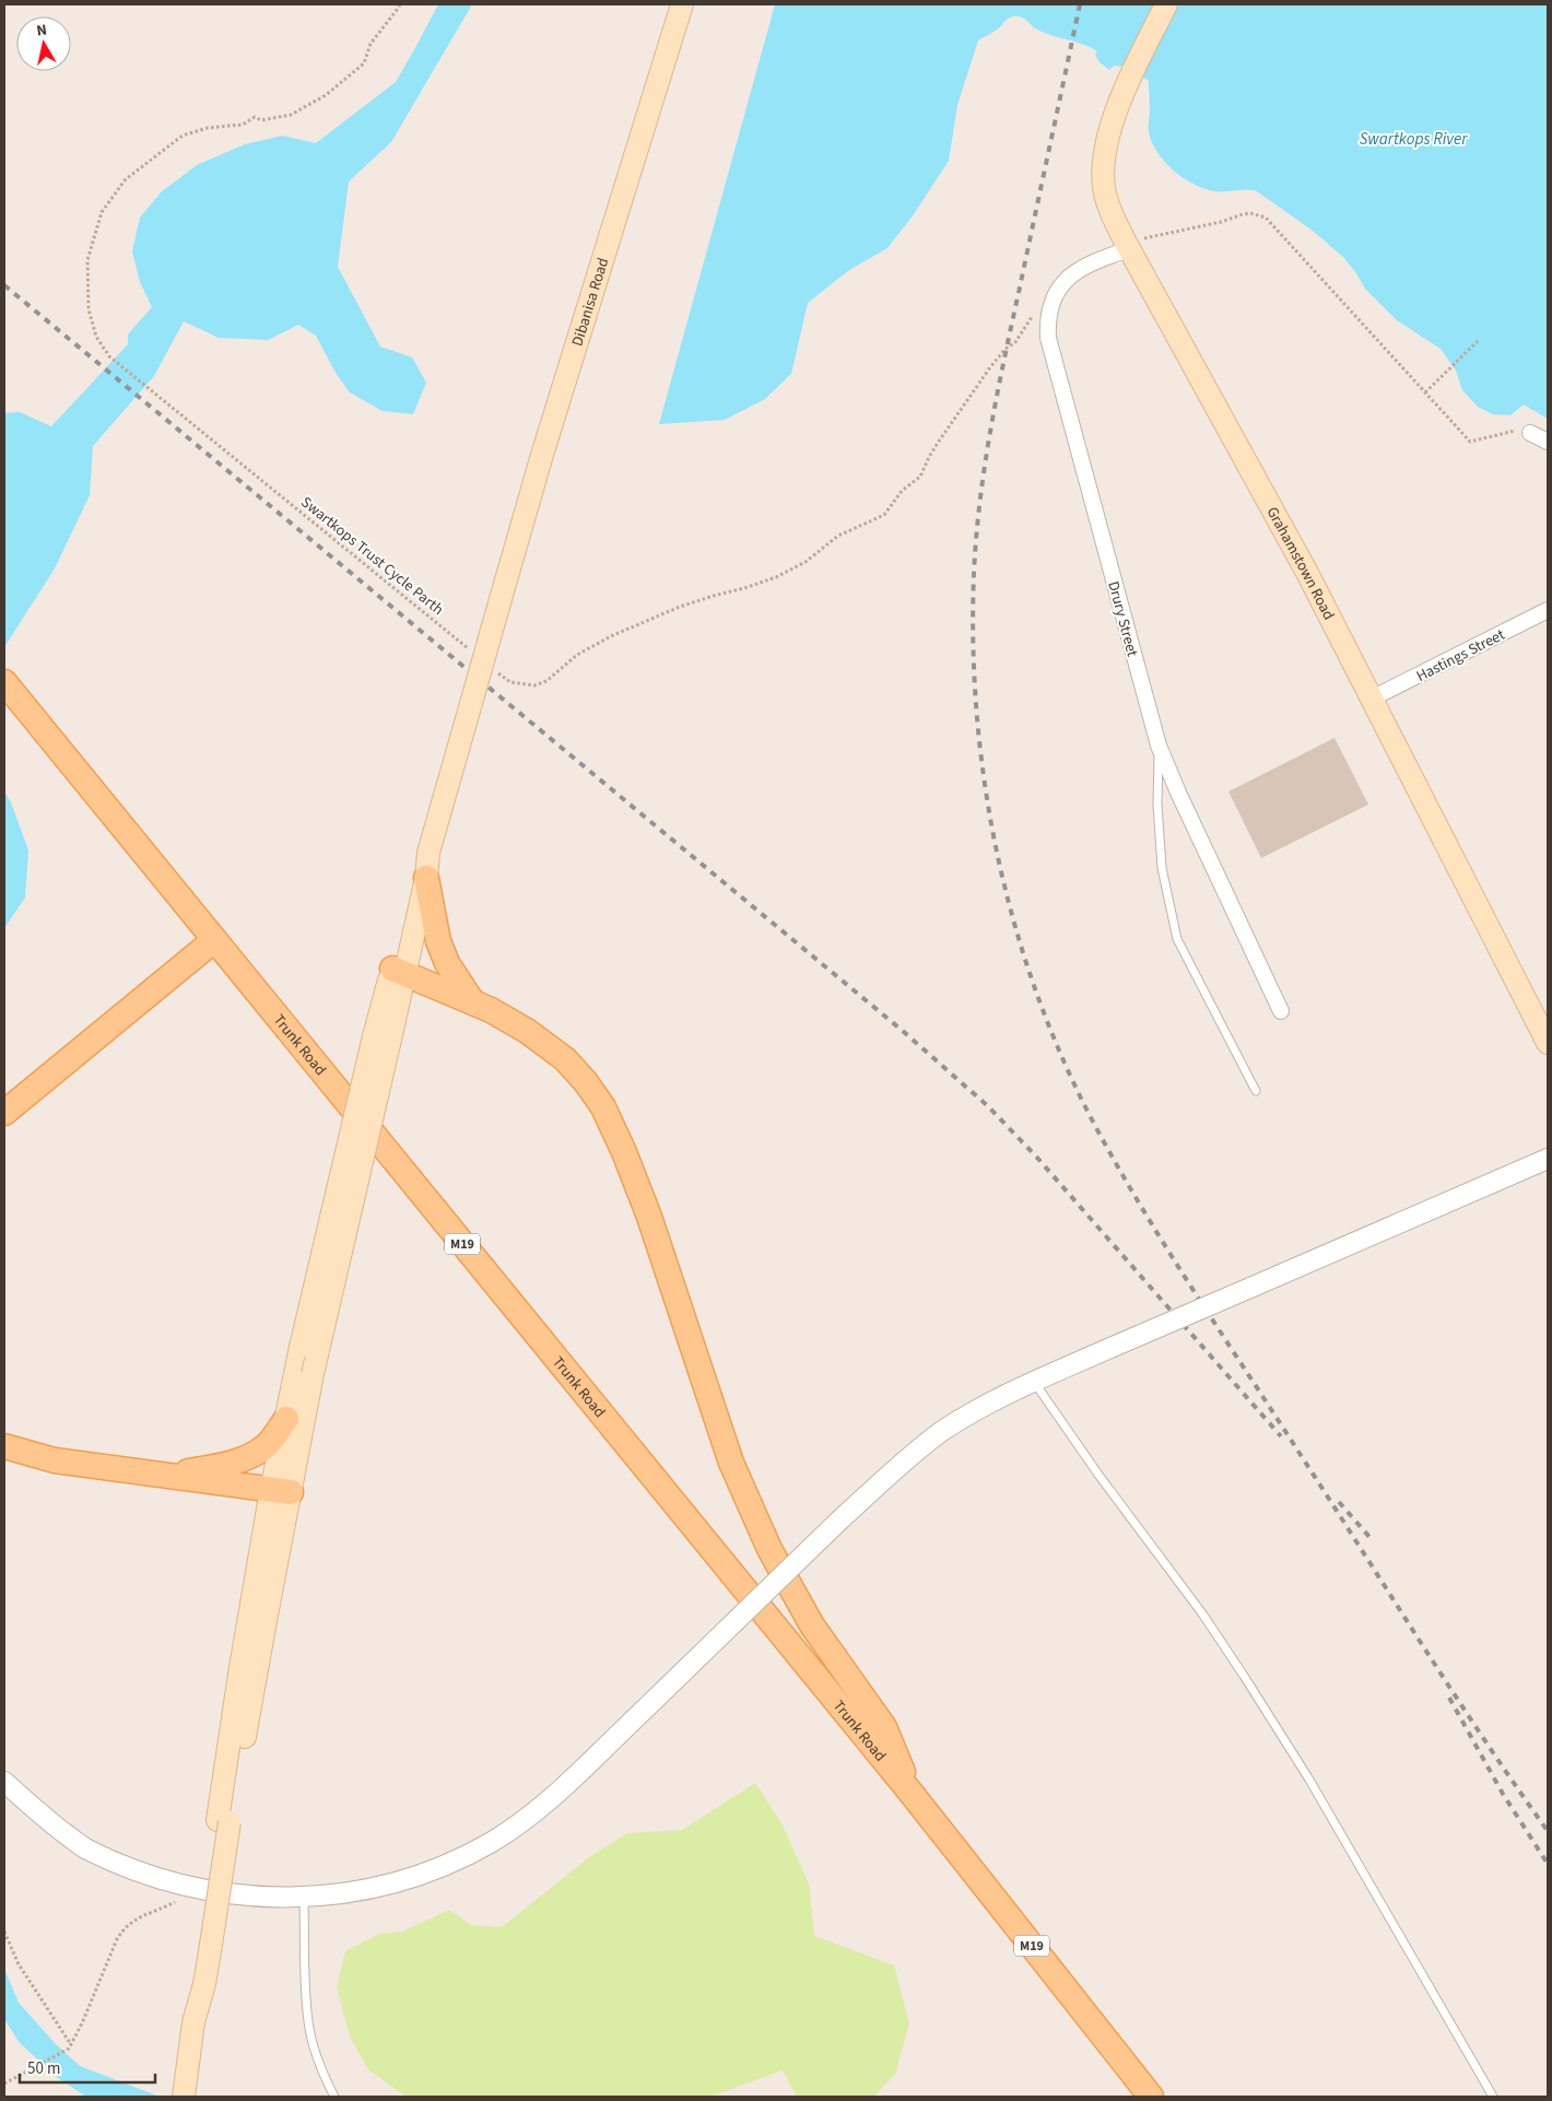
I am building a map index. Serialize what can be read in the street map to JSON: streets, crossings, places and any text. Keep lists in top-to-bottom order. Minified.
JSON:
{"streets":{"main road":["Dibanisa Road","Grahamstown Road","Trunk Road","M19"],"street":["Drury Street","Hastings Street"],"path":["Swartkops Trust Cycle Parth"]},"crossings":[["Grahamstown Road","Drury Street"],["Grahamstown Road","Hastings Street"]],"water":["Swartkops River"],"scale_bar":"50 m","north":"top"}
